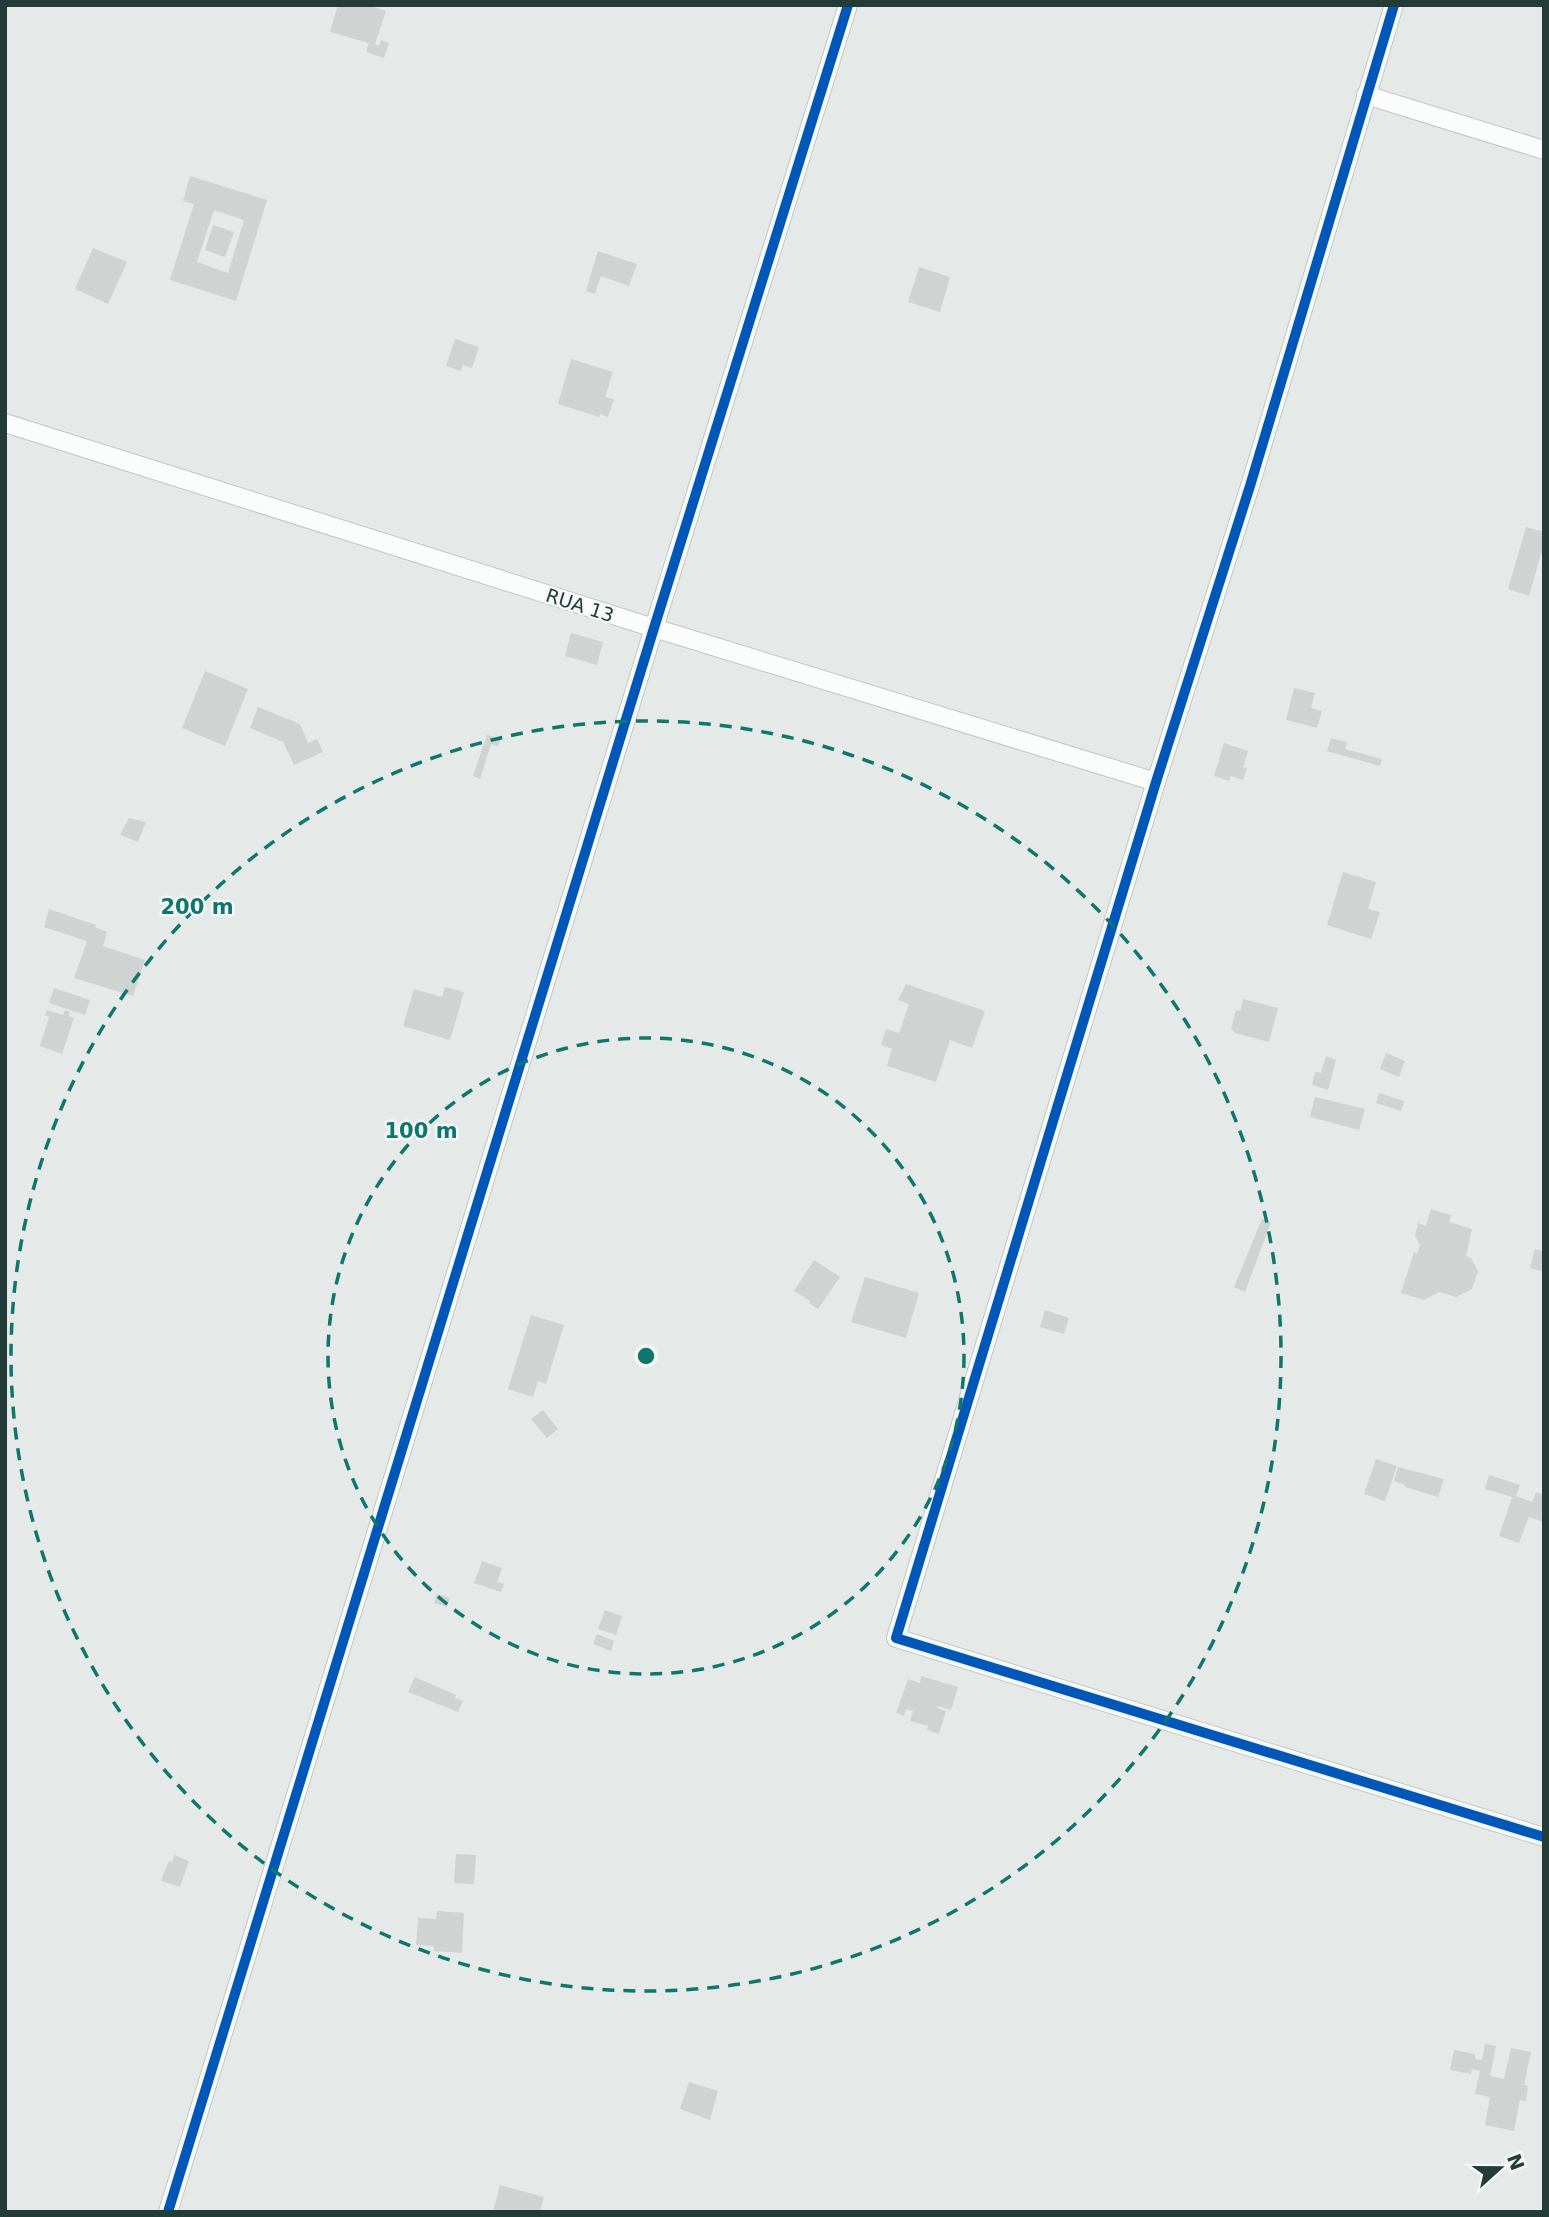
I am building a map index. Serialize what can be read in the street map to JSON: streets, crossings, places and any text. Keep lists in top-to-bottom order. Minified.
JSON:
{"streets":{"street":["RUA 13"]},"north":"right","rings":["200 m","100 m"]}
